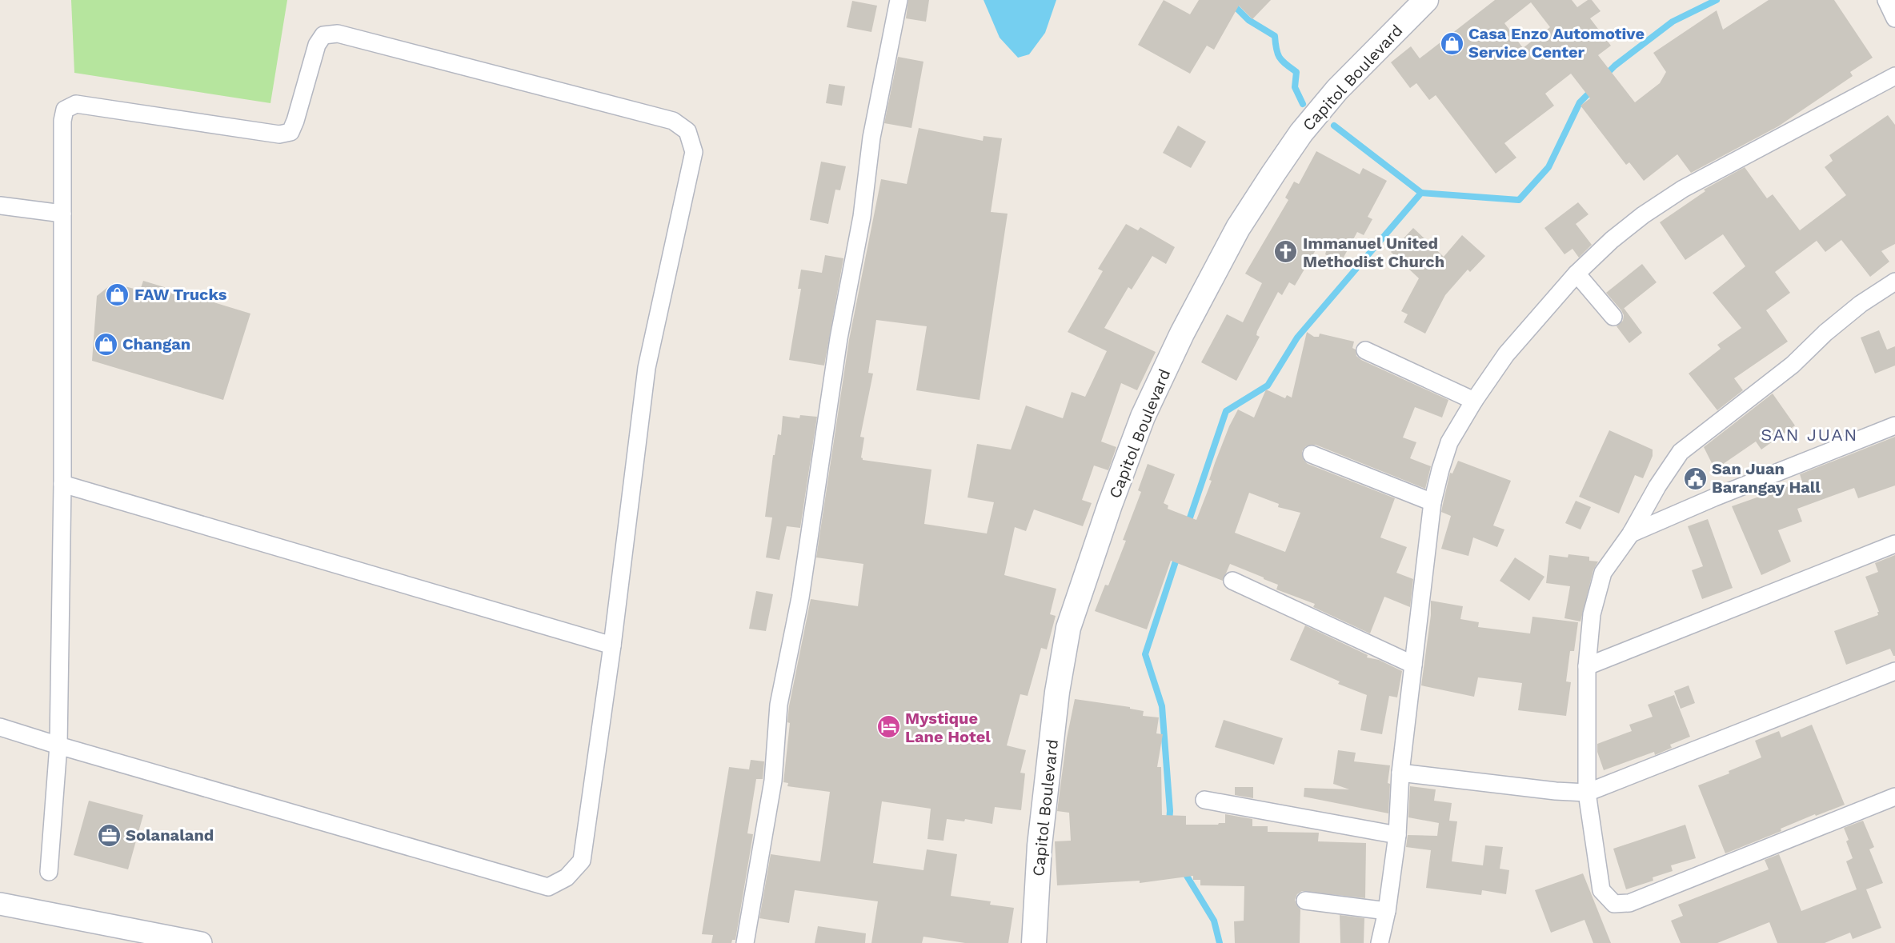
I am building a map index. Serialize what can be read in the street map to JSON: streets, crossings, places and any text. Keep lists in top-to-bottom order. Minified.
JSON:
{"streets":{"main road":["Capitol Boulevard"]},"districts":["SAN JUAN"],"places":{"shop":["Casa Enzo Automotive Service Center","FAW Trucks","Changan"],"church":["Immanuel United Methodist Church"],"public building":["San Juan Barangay Hall"],"hotel":["Mystique Lane Hotel"],"office":["Solanaland"]}}
